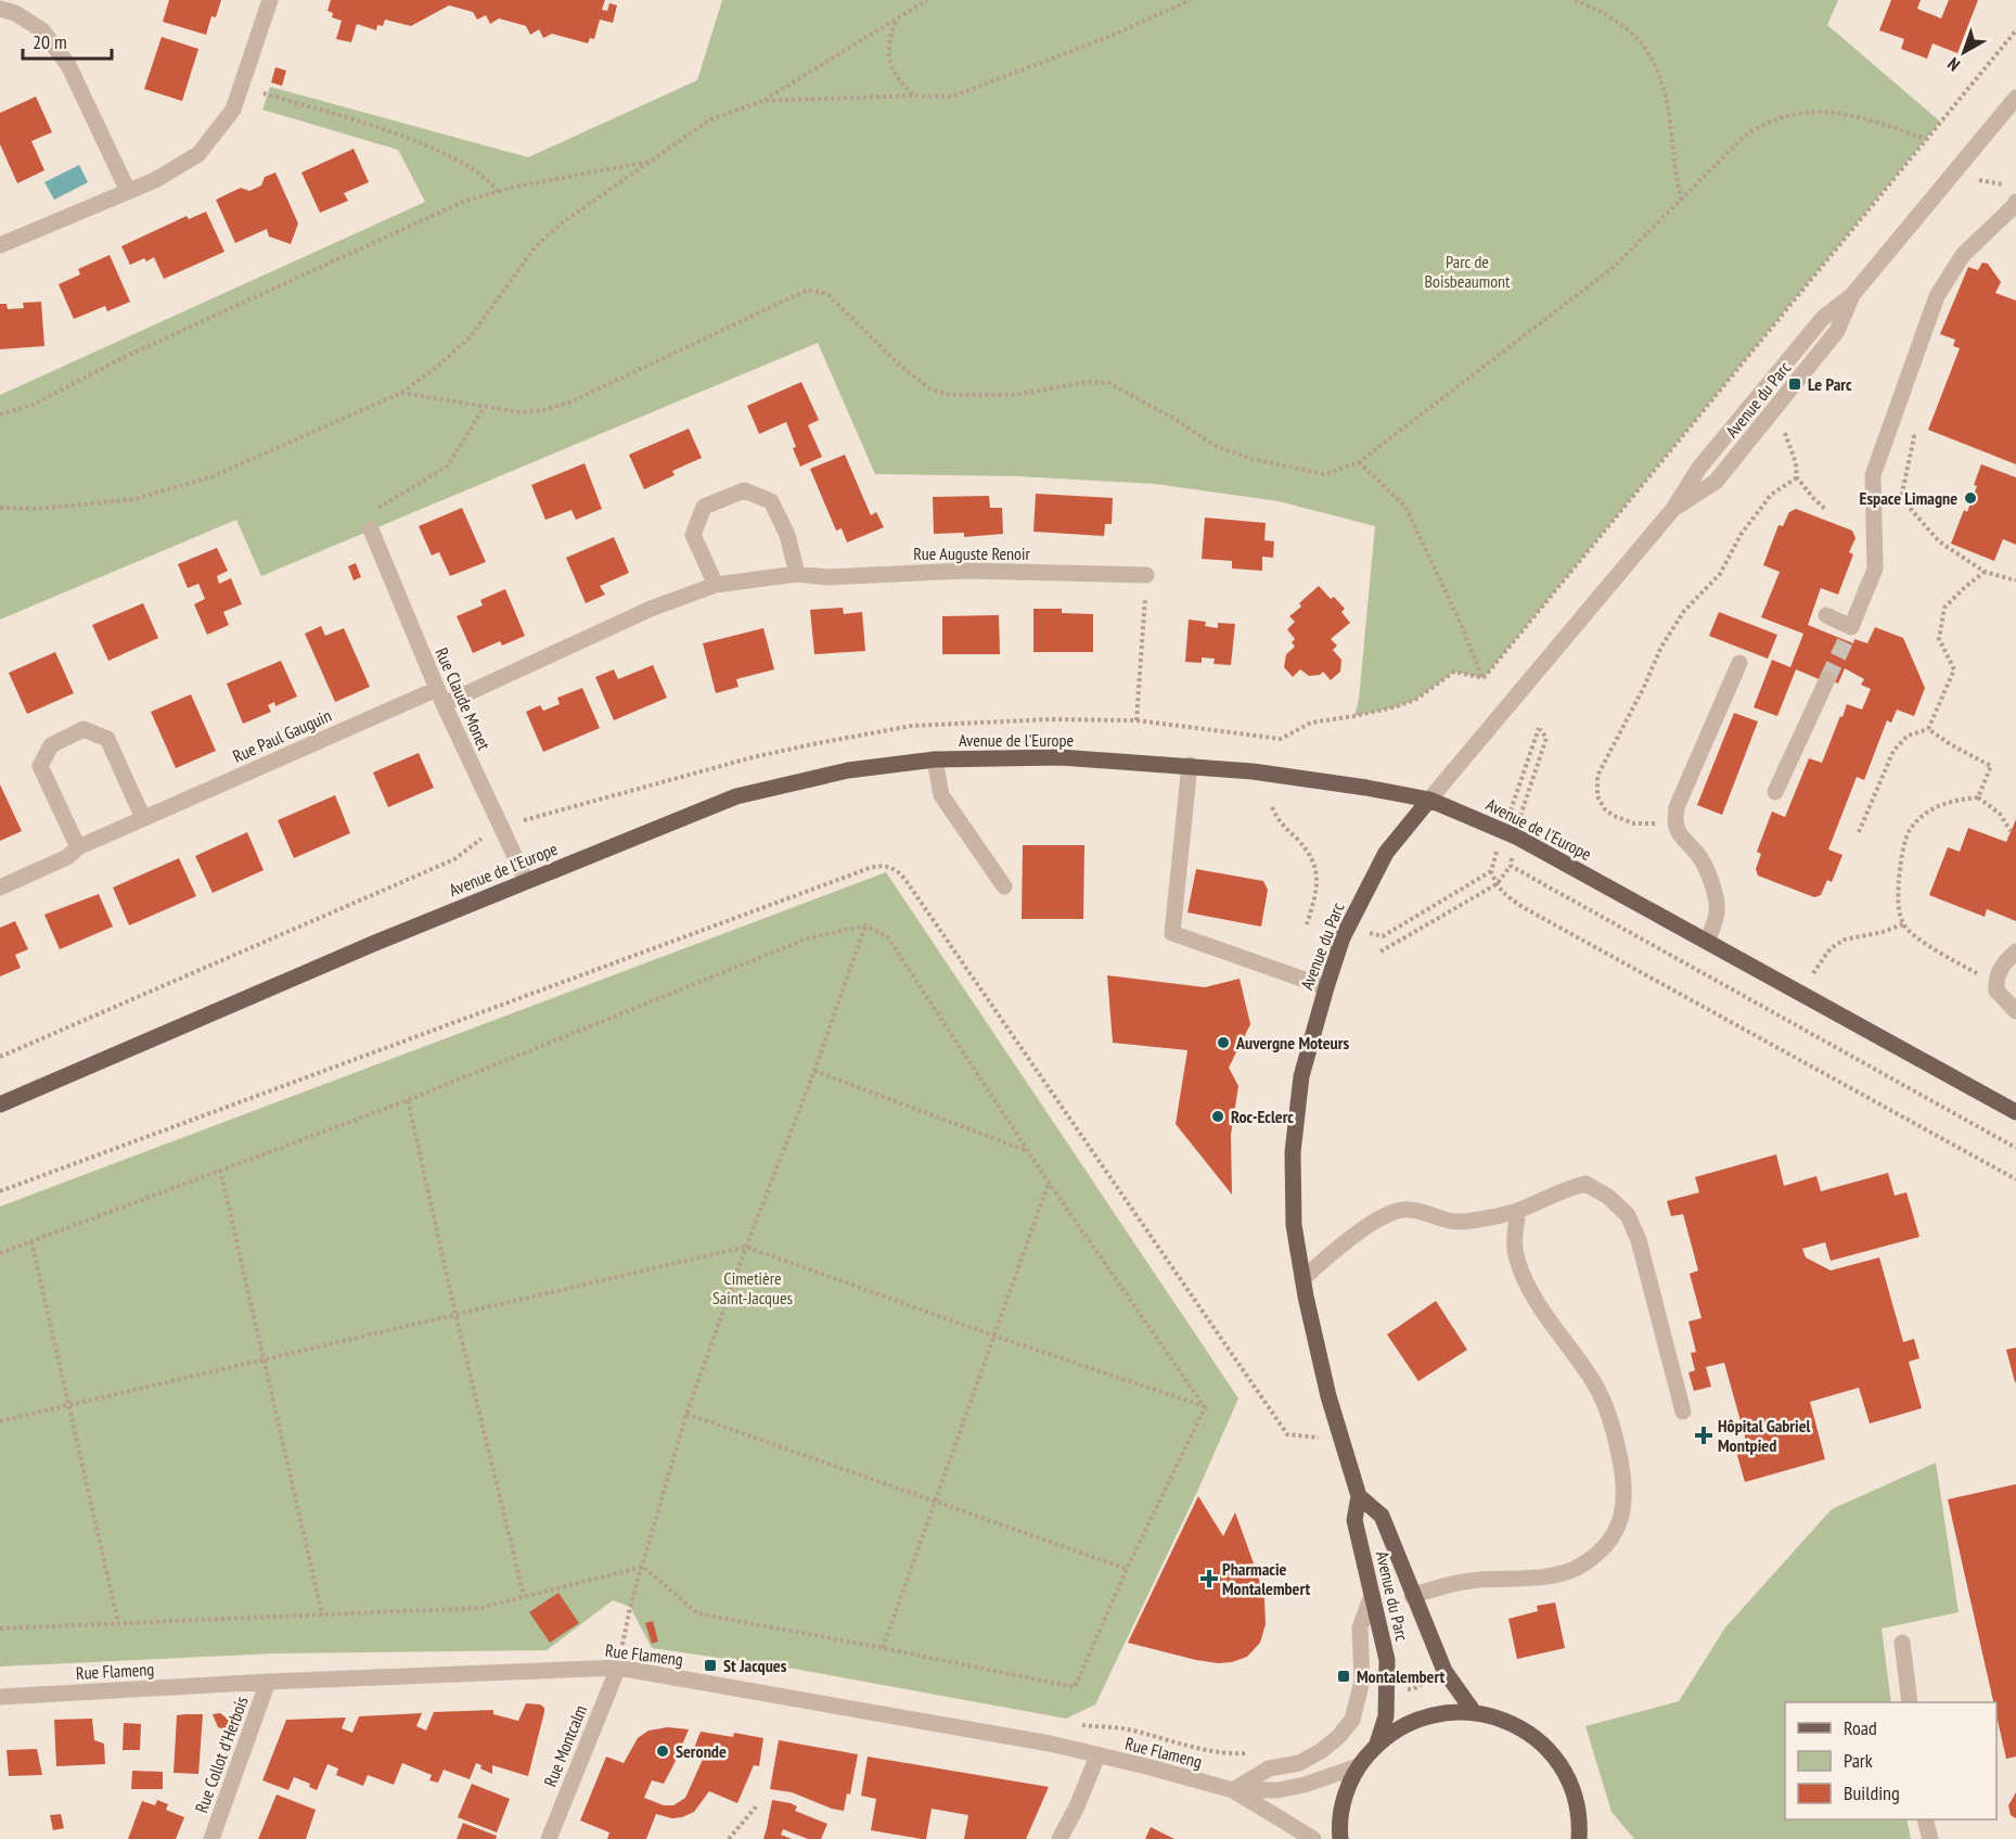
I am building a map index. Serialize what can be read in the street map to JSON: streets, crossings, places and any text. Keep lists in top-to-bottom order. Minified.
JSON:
{"streets":{"main road":["Avenue du Parc","Avenue de l'Europe"],"street":["Rue Auguste Renoir","Rue Claude Monet","Rue Paul Gauguin","Rue Flameng","Rue Montcalm","Rue Collot d'Herbois"]},"crossings":[["Avenue du Parc","Avenue de l'Europe"],["Rue Auguste Renoir","Rue Claude Monet"],["Rue Auguste Renoir","Rue Paul Gauguin"],["Rue Claude Monet","Rue Paul Gauguin"],["Rue Claude Monet","Avenue de l'Europe"],["Rue Flameng","Rue Montcalm"],["Rue Flameng","Rue Collot d'Herbois"]],"parks":["Parc de Boisbeaumont","Cimetière Saint-Jacques"],"places":{"transit":["Le Parc","St Jacques","Montalembert"],"other":["Espace Limagne","Auvergne Moteurs","Roc-Eclerc","Seronde"],"health":["Hôpital Gabriel Montpied","Pharmacie Montalembert"]},"legend":["Road","Park","Building"],"scale_bar":"20 m","north":"bottom left"}
